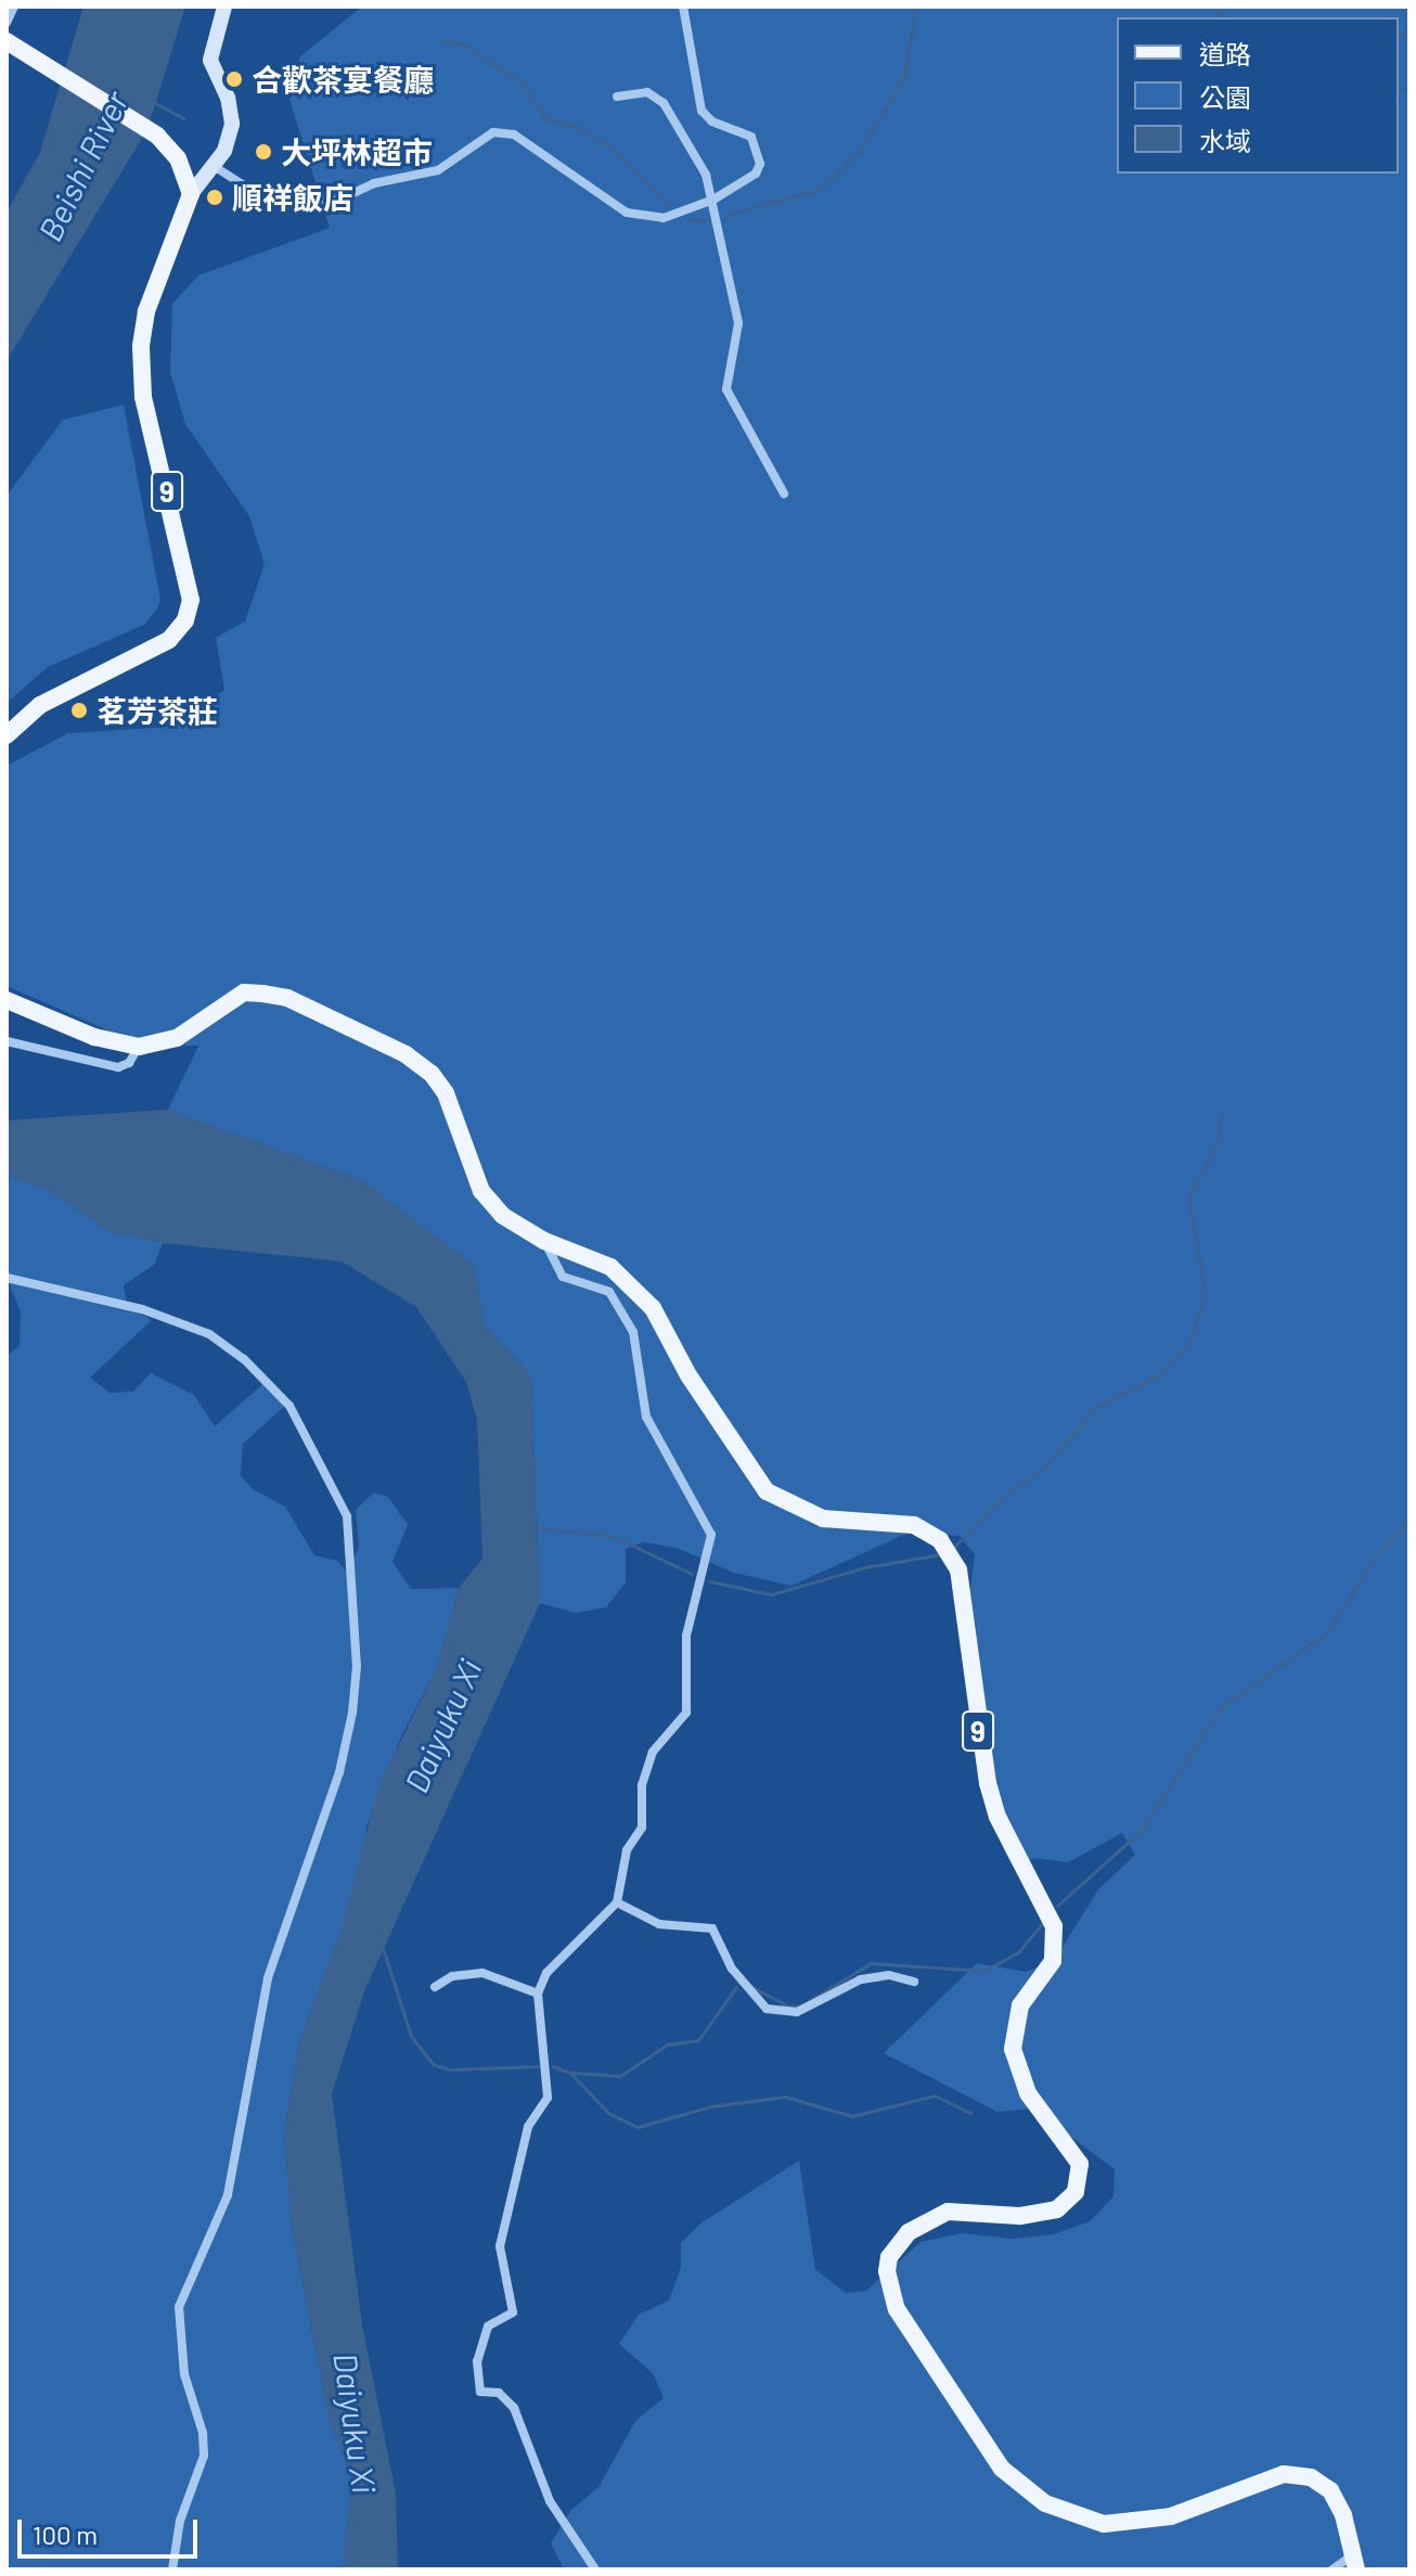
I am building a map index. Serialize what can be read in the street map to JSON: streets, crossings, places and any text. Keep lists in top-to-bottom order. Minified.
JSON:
{"streets":{"main road":["9"]},"water":["Beishi River","Daiyuku Xi"],"places":["合歡茶宴餐廳","大坪林超市","順祥飯店","茗芳茶莊"],"legend":["道路","公園","水域"],"scale_bar":"100 m"}
